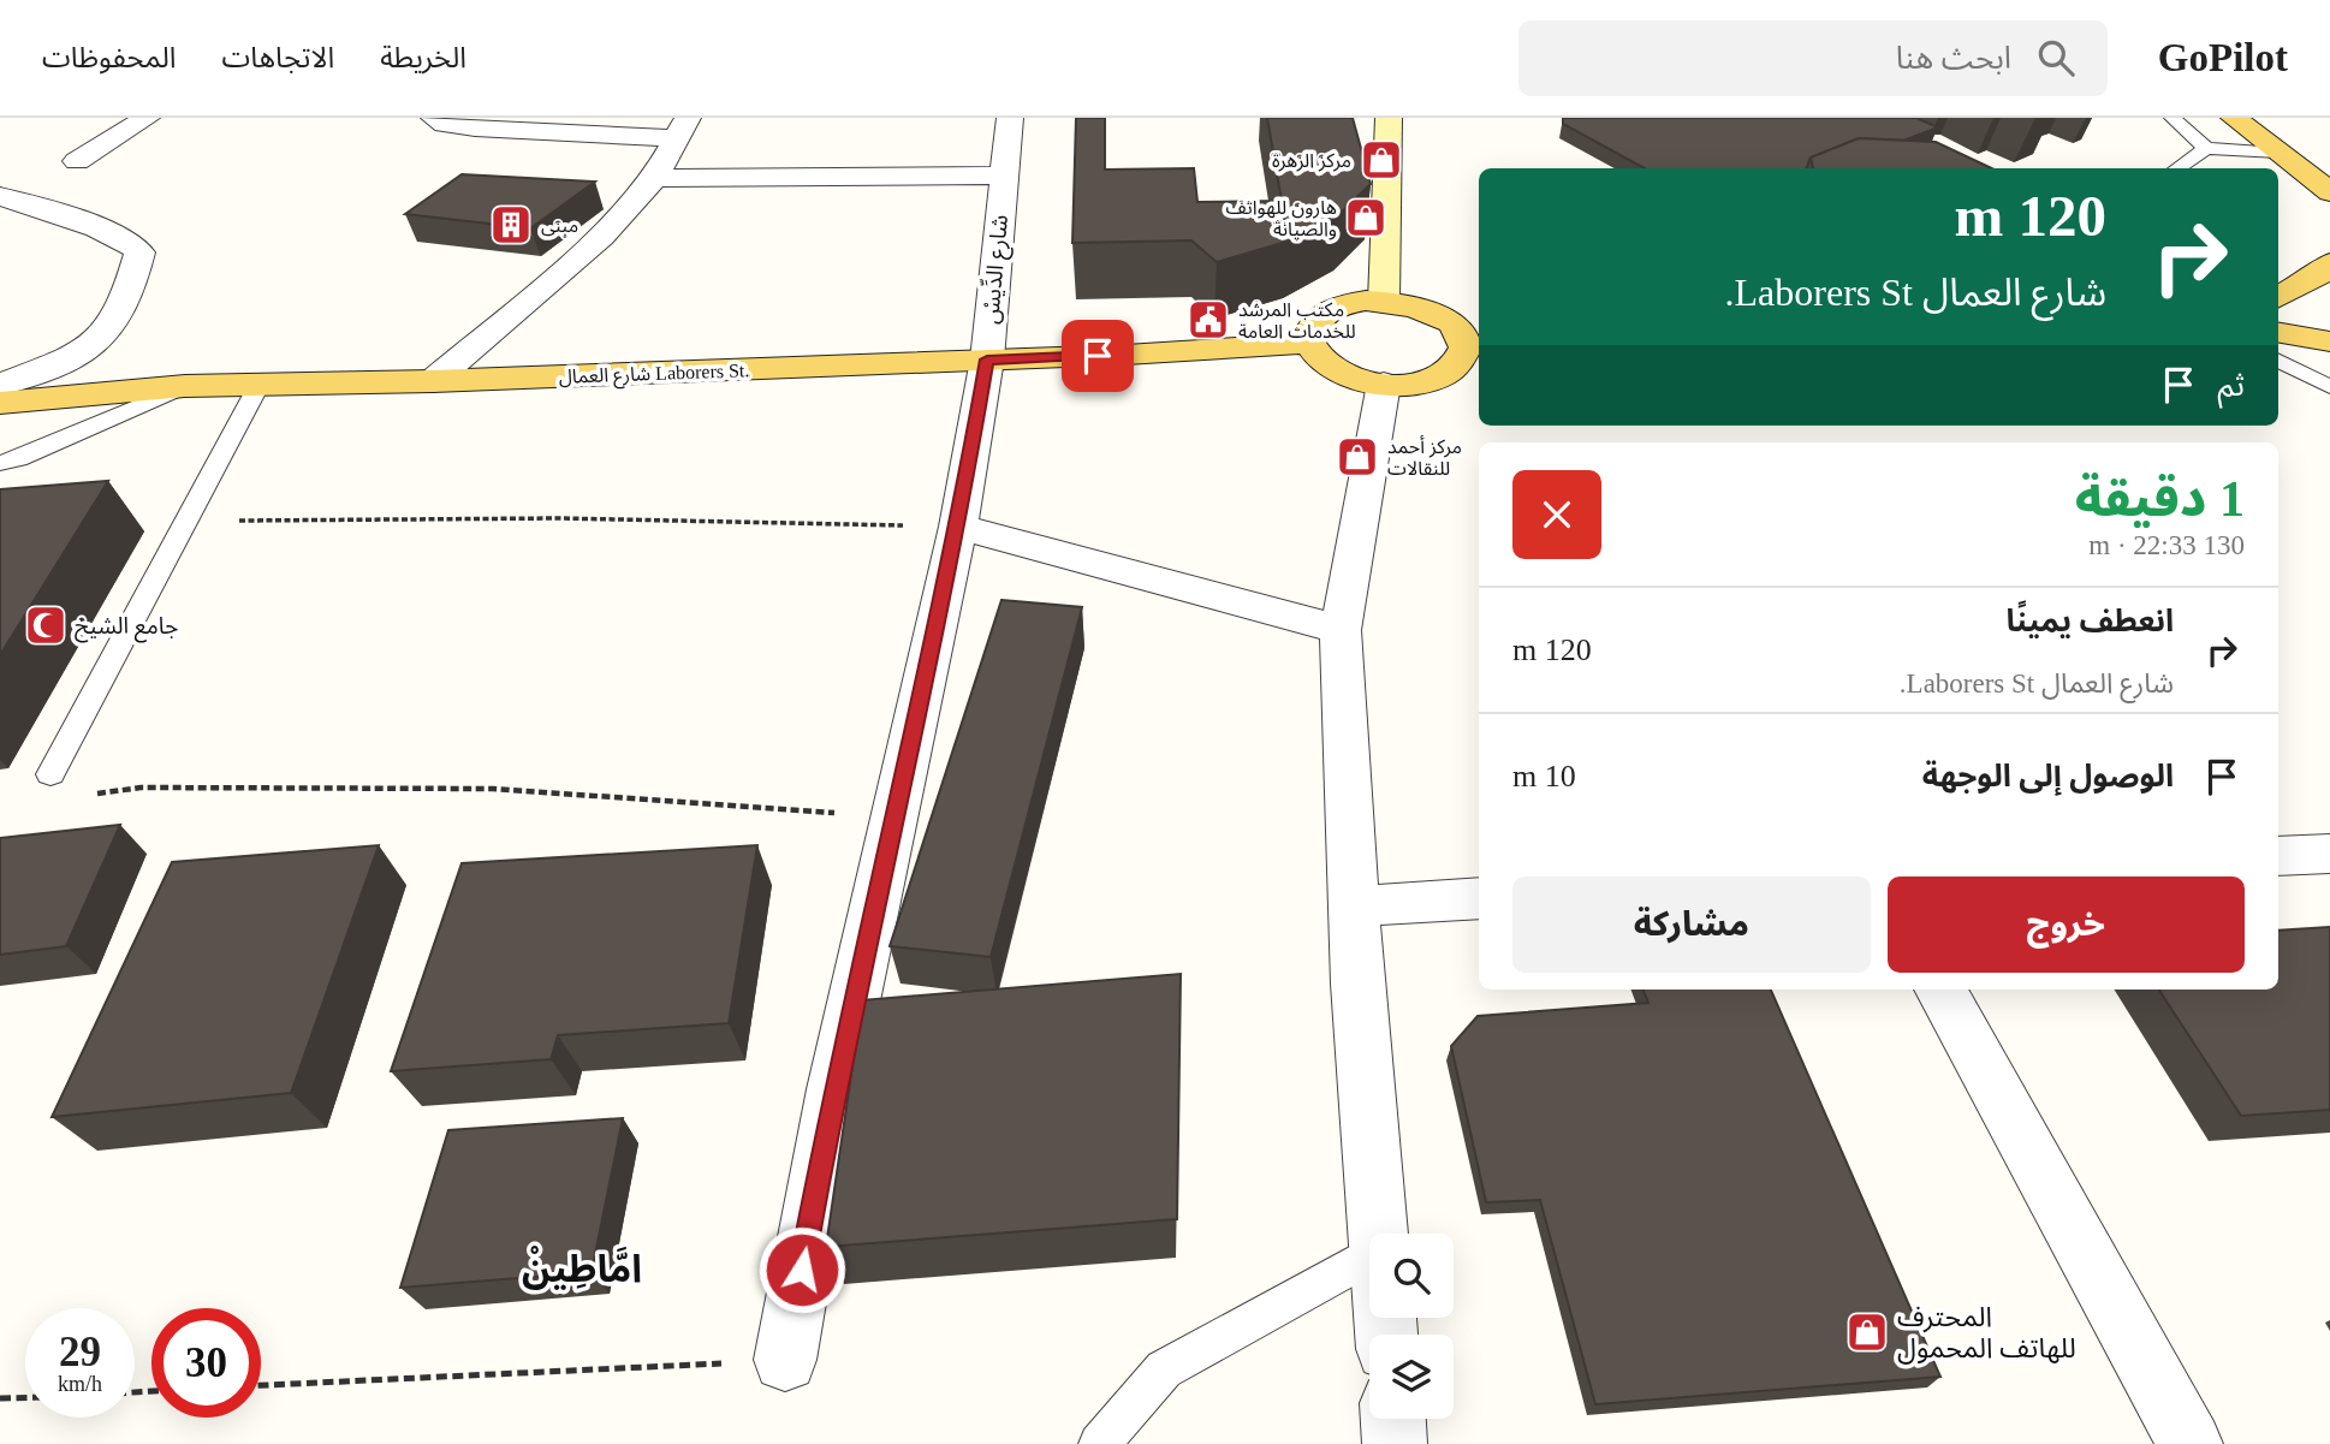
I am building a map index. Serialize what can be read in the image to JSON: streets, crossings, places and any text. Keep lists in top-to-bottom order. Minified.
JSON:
{"streets":{"main road":["شارع العمال Laborers St."],"street":["شارع الدِّيسْ"]},"crossings":[["شارع الدِّيسْ","شارع العمال Laborers St."]],"districts":["امَّاطِينْ"],"places":{"shop":["مركز الزهرة","هارون للهواتف والصيانة","مركز أحمد للنقالات","المحترف للهاتف المحمول"],"building":["مبنى"],"public building":["مكتب المرشد للخدمات العامة"],"mosque":["جامع الشيخ"]},"page":{"header":"GoPilot","search":"ابحث هنا","nav":["الخريطة","الاتجاهات","المحفوظات"],"turn":["120 m","شارع العمال Laborers St."],"then":"ثم","heading":["1 دقيقة","130 m · 22:33"],"list":[{"name":"انعطف يمينًا","note":"شارع العمال Laborers St.","value":"120 m"},{"name":"الوصول إلى الوجهة","value":"10 m"}],"buttons":["خروج","مشاركة"],"speed":"29 km/h","limit":"30"}}
